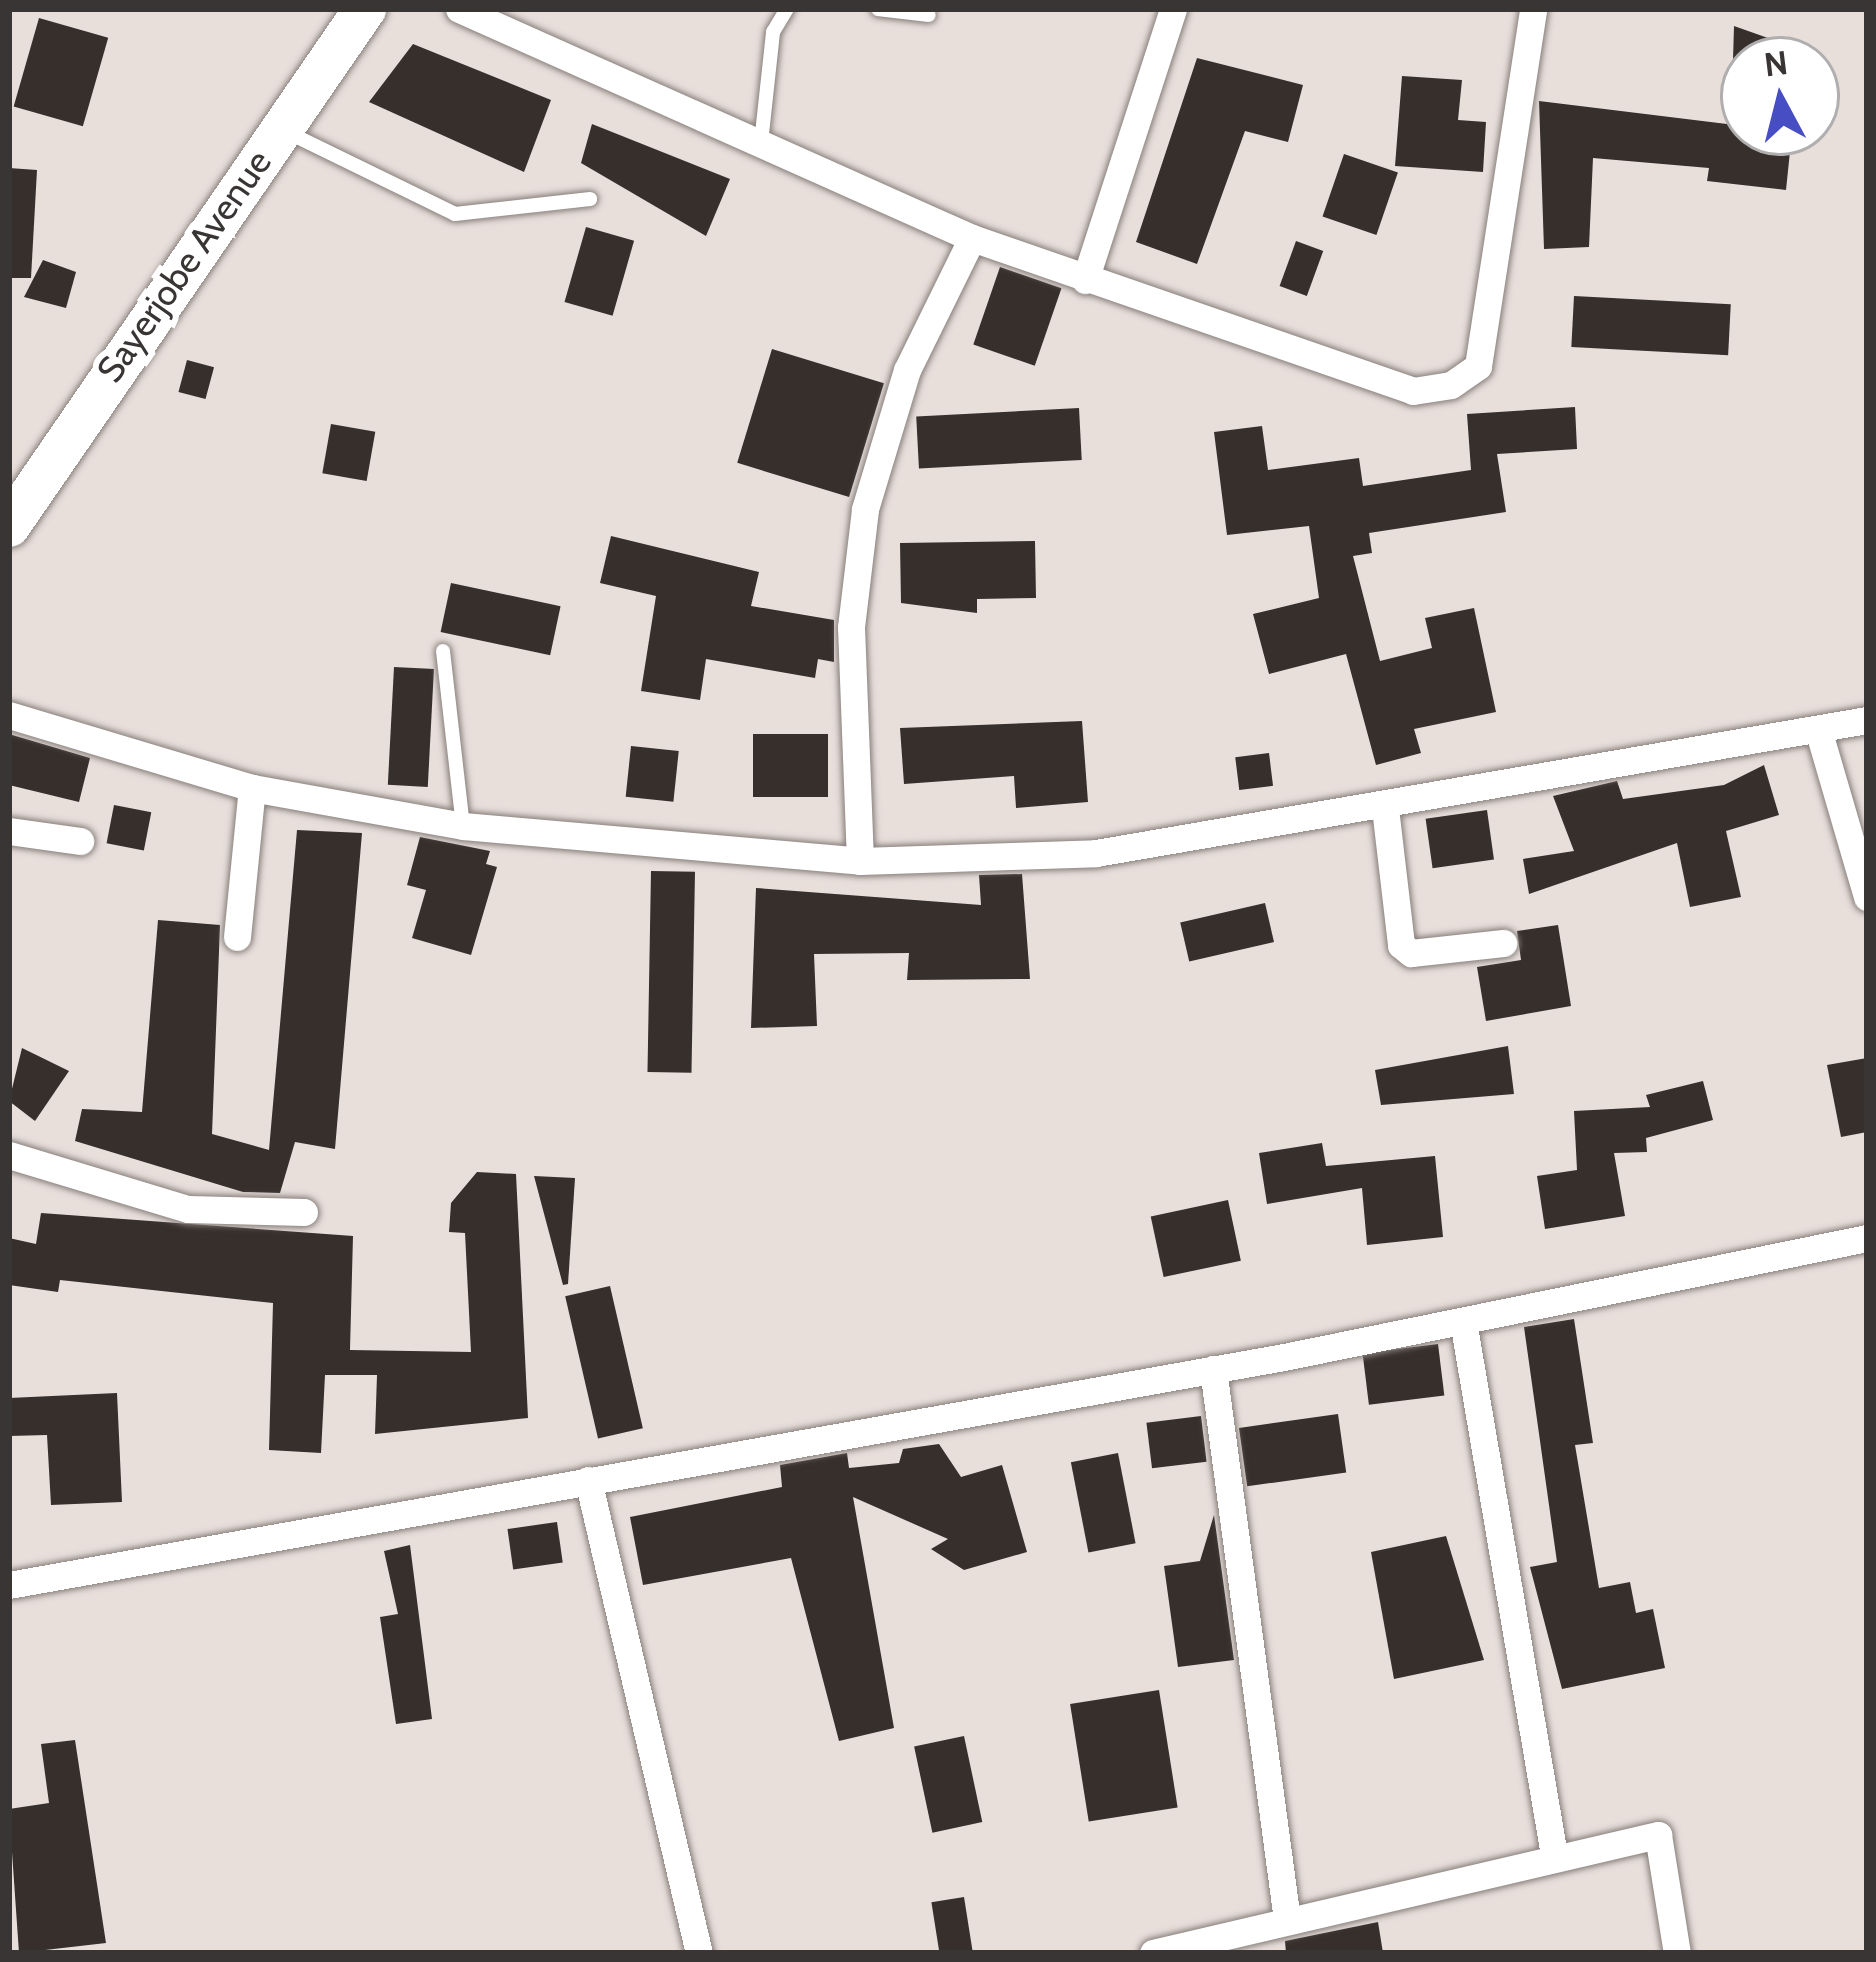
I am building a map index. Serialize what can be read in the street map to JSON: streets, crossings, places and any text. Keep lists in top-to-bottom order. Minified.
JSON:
{"streets":{"main road":["Sayerjobe Avenue"]},"north":"top"}
